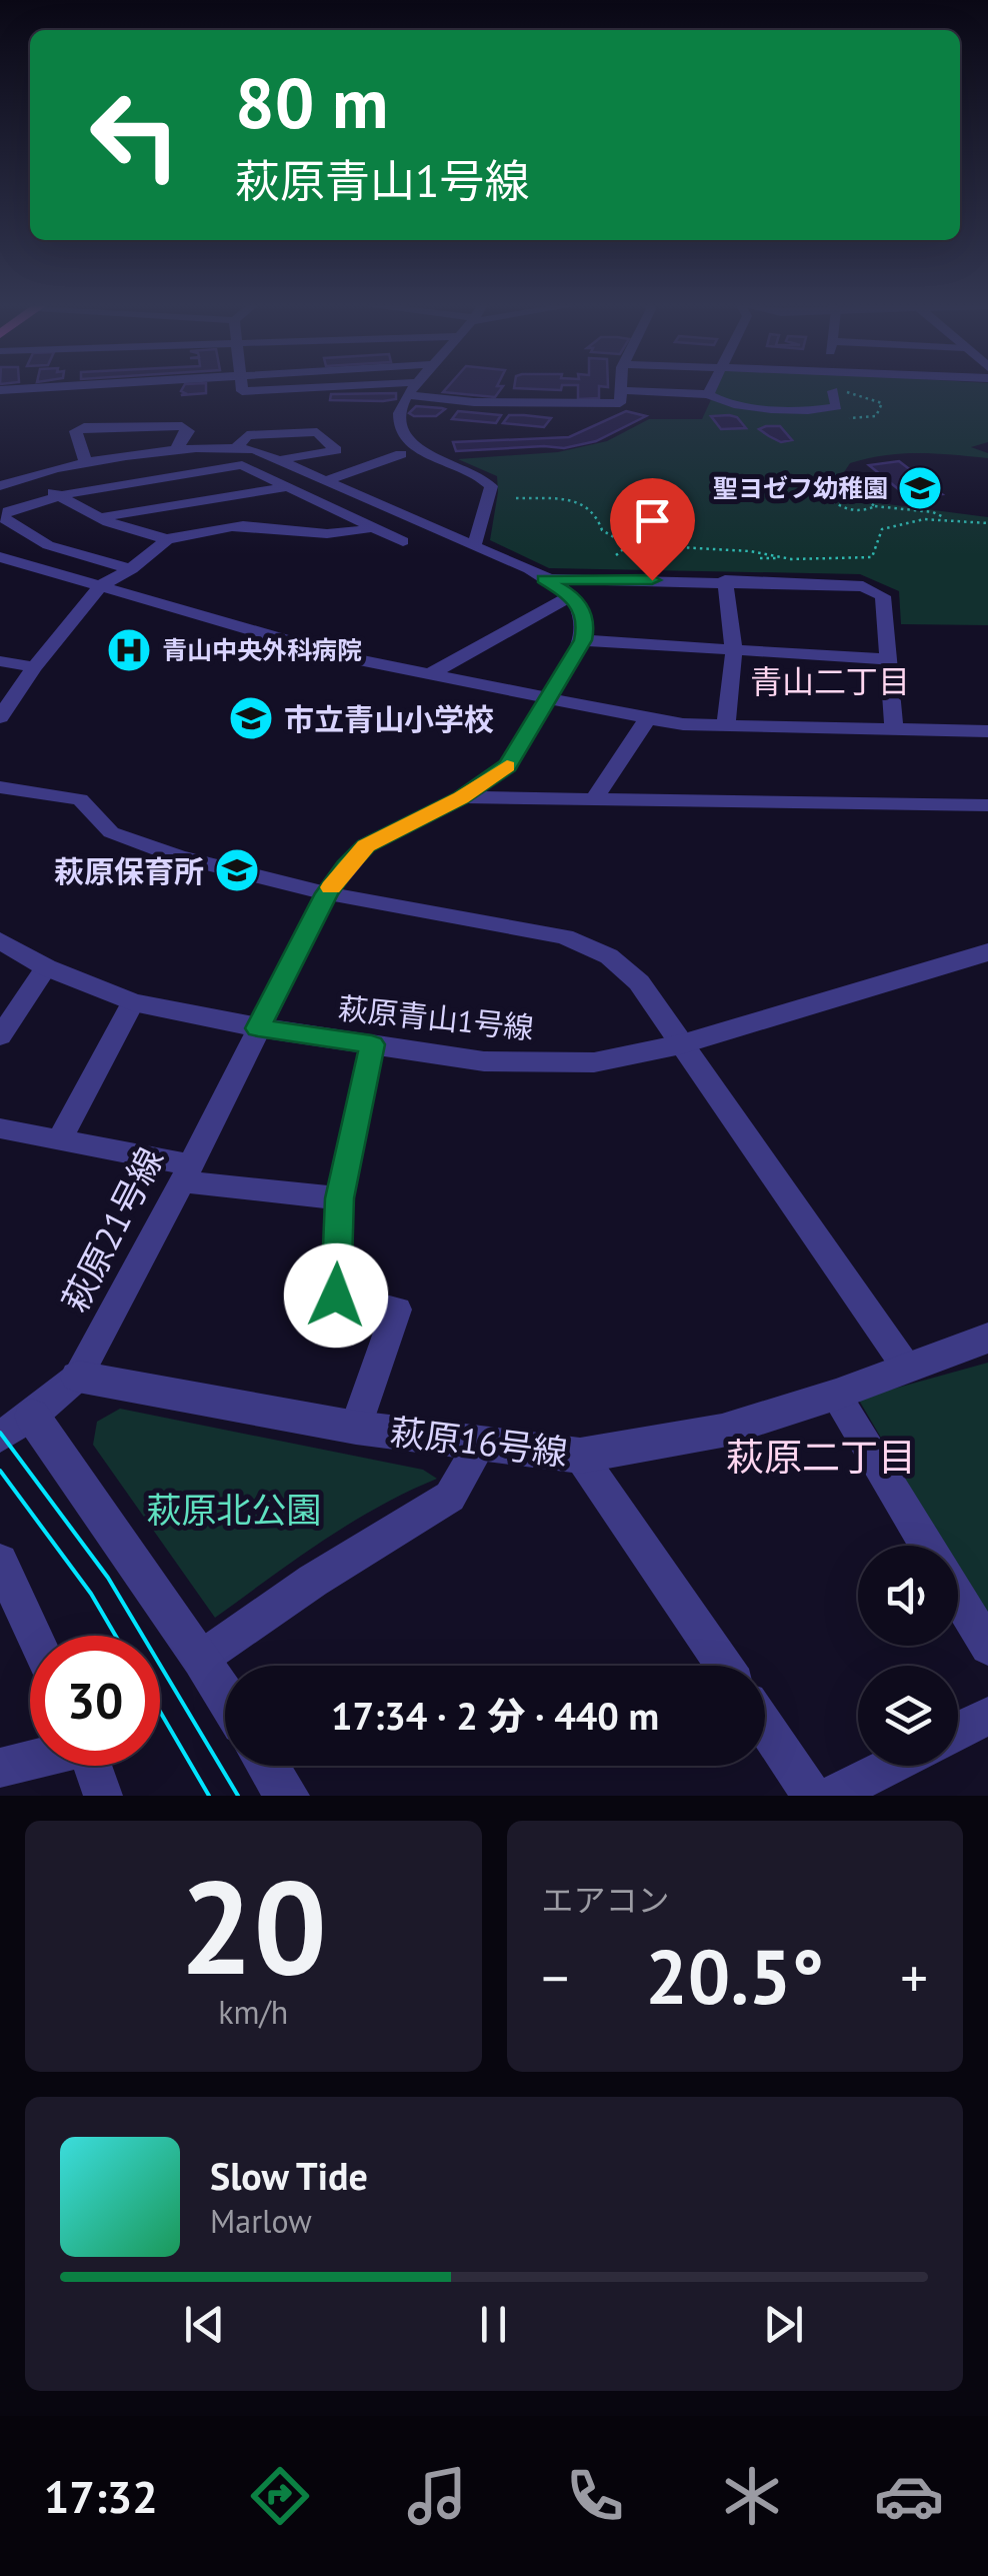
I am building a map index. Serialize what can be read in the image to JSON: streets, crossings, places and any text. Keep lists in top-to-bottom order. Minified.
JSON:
{"streets":{"street":["萩原青山1号線","萩原21号線","萩原16号線"]},"crossings":[["萩原青山1号線","萩原21号線"],["萩原21号線","萩原16号線"]],"districts":["青山二丁目","萩原二丁目"],"parks":["萩原北公園"],"places":{"school or university":["聖ヨゼフ幼稚園","市立青山小学校","萩原保育所"],"hospital":["青山中央外科病院"]},"page":{"turn":["80 m","萩原青山1号線"],"limit":"30","trip":"17:34 · 2 分 · 440 m","tile":[["20","km/h"],"エアコン"],"heat":["−","20.5°","+"],"song":["Slow Tide","Marlow"],"tabs":"17:32"}}
